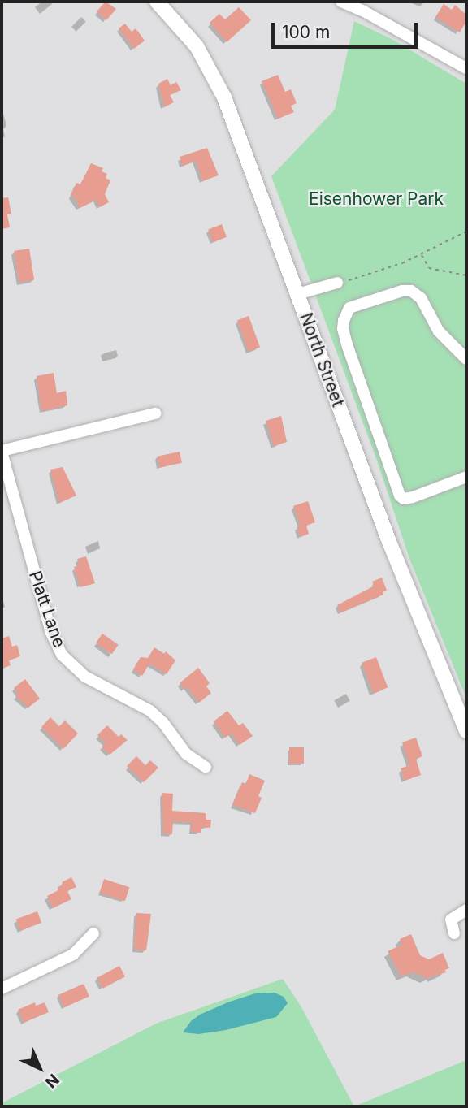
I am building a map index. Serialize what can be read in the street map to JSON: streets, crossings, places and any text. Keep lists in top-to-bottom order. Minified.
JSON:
{"streets":{"main road":["North Street"],"street":["Platt Lane"]},"parks":["Eisenhower Park"],"scale_bar":"100 m","north":"bottom right"}
